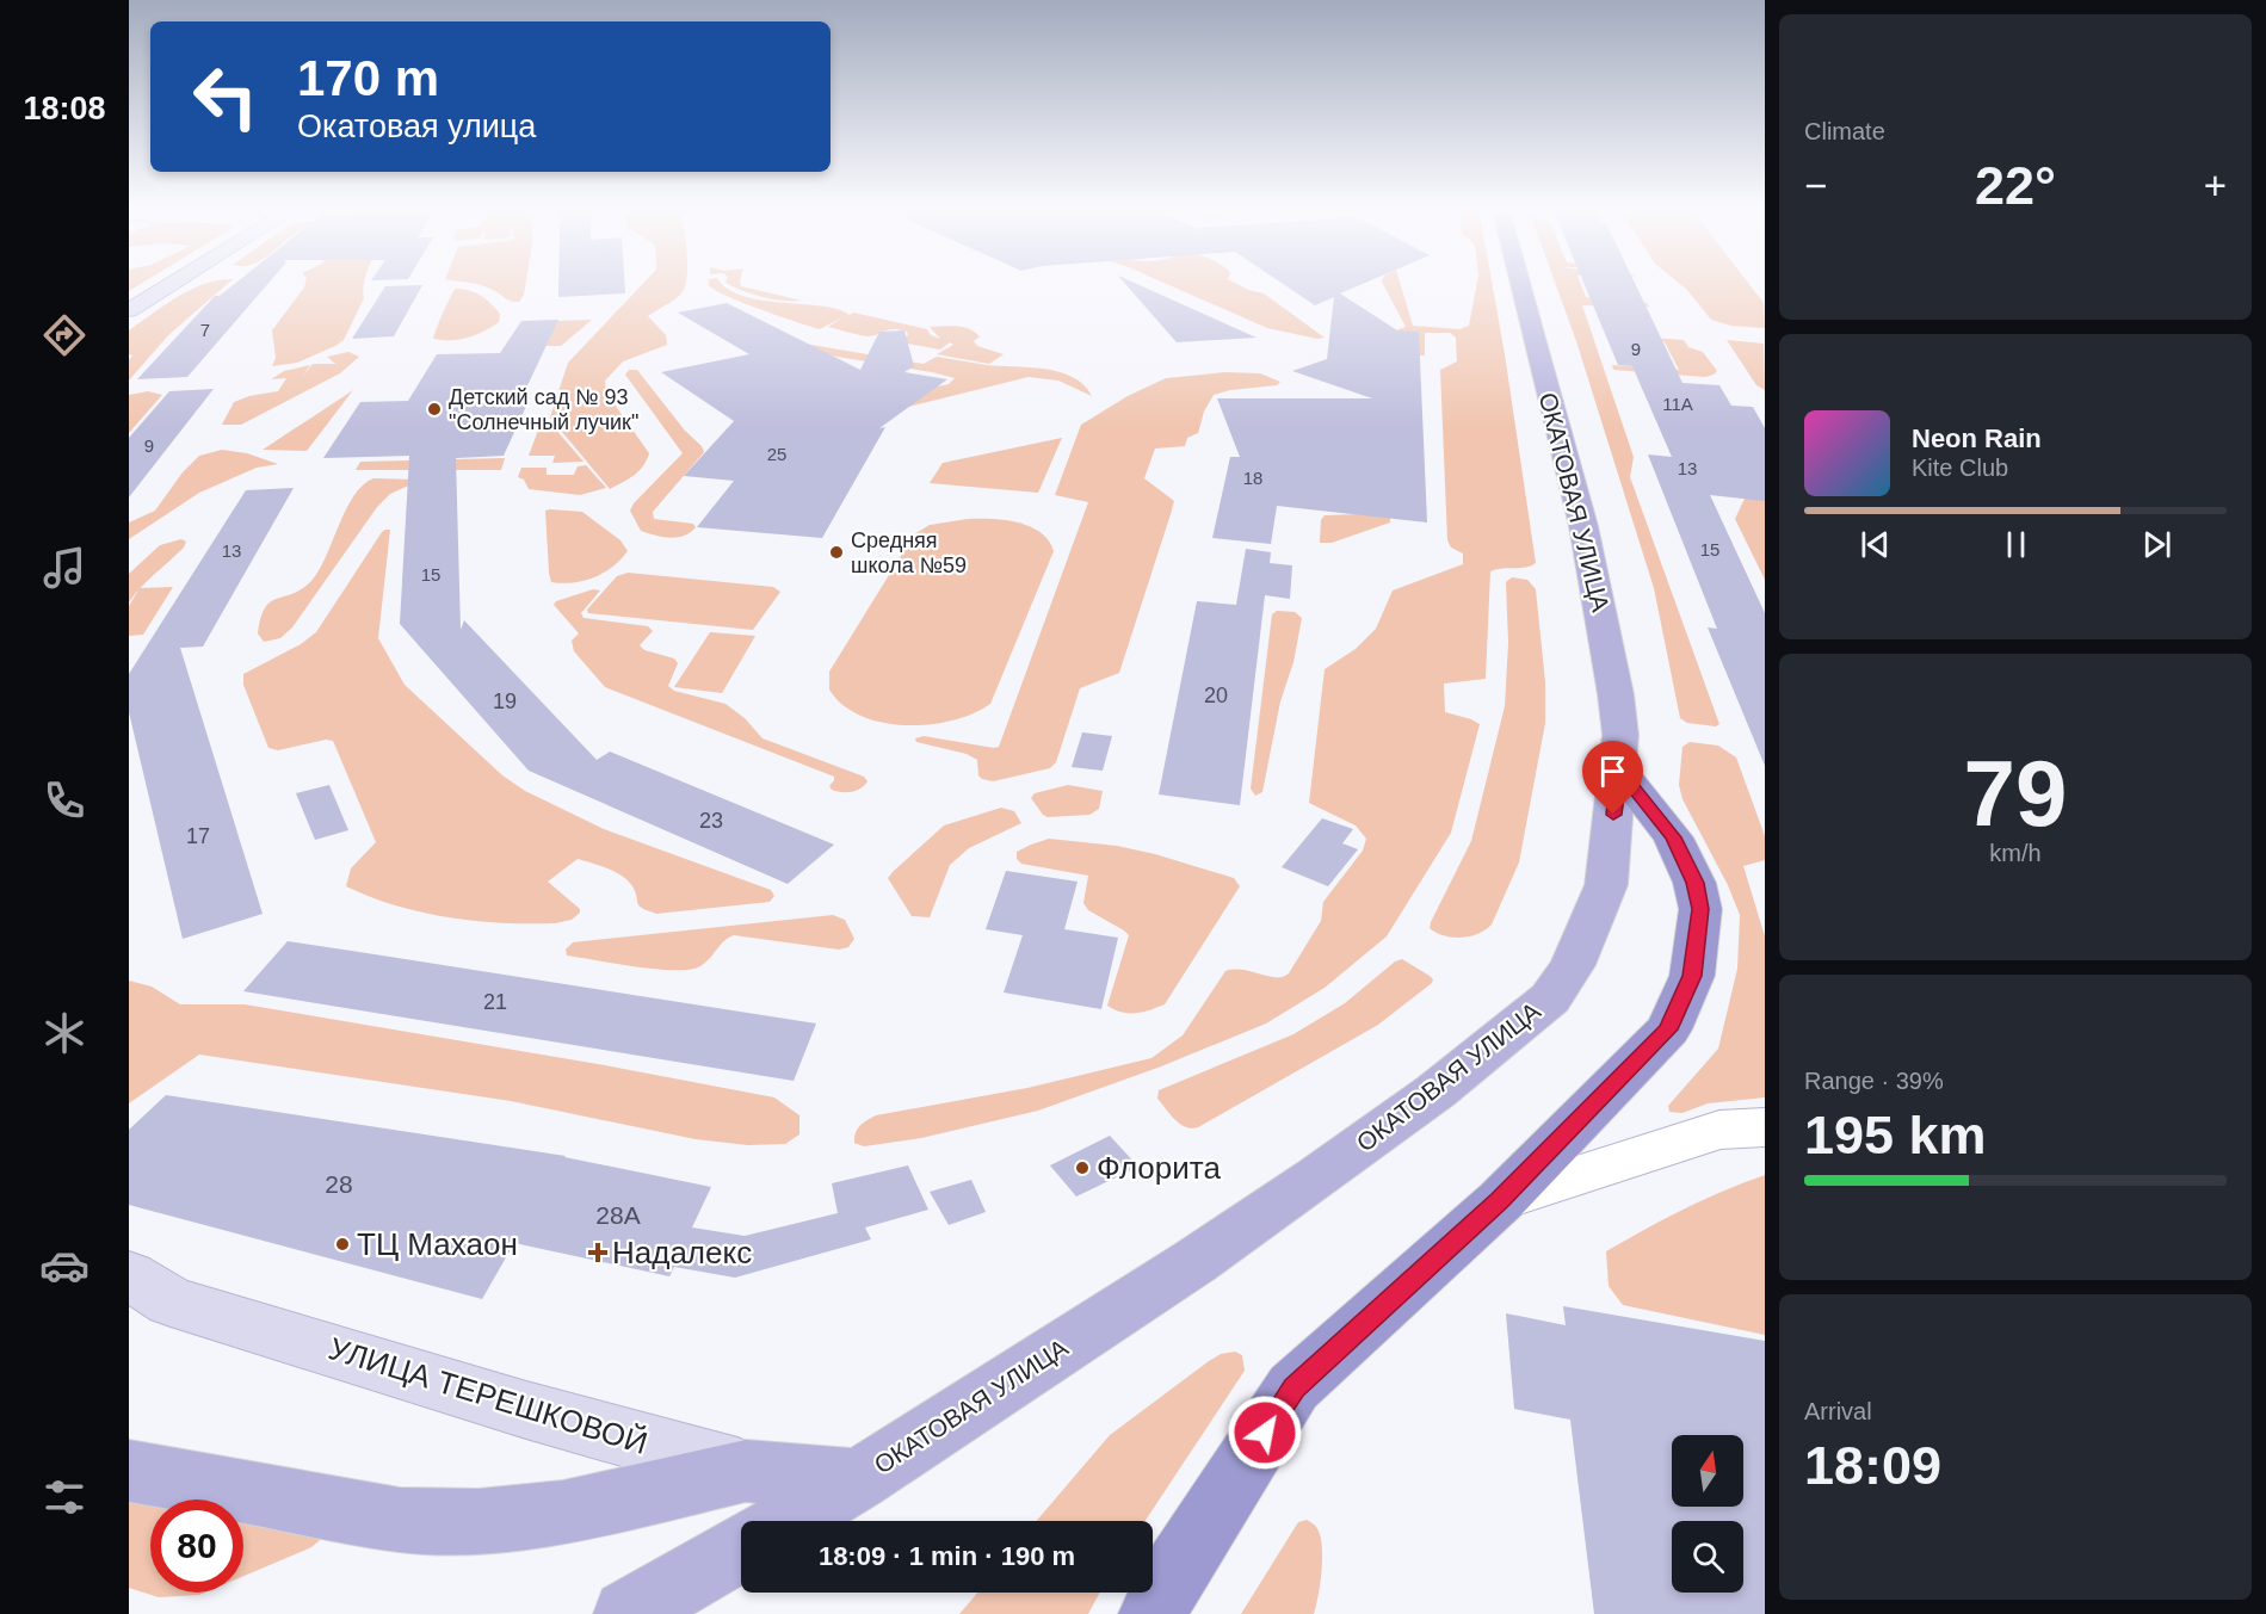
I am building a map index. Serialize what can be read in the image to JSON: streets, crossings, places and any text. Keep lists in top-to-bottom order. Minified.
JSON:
{"streets":{"main road":["ОКАТОВАЯ УЛИЦА","УЛИЦА ТЕРЕШКОВОЙ"]},"crossings":[["ОКАТОВАЯ УЛИЦА","УЛИЦА ТЕРЕШКОВОЙ"]],"places":{"other":["Детский сад № 93 \"Солнечный лучик\"","Средняя школа №59","Флорита","ТЦ Махаон"],"health":["Надалекс"]},"house_numbers":["7","9","11А","9","25","13","18","15","13","15","20","19","23","17","21","28","28А"],"north":"top","page":{"tabs":"18:08","tile":["Climate",["79","km/h"],["Range · 39%","195 km"],["Arrival","18:09"]],"turn":["170 m","Окатовая улица"],"heat":["−","22°","+"],"song":["Neon Rain","Kite Club"],"limit":"80","trip":"18:09 · 1 min · 190 m"}}
